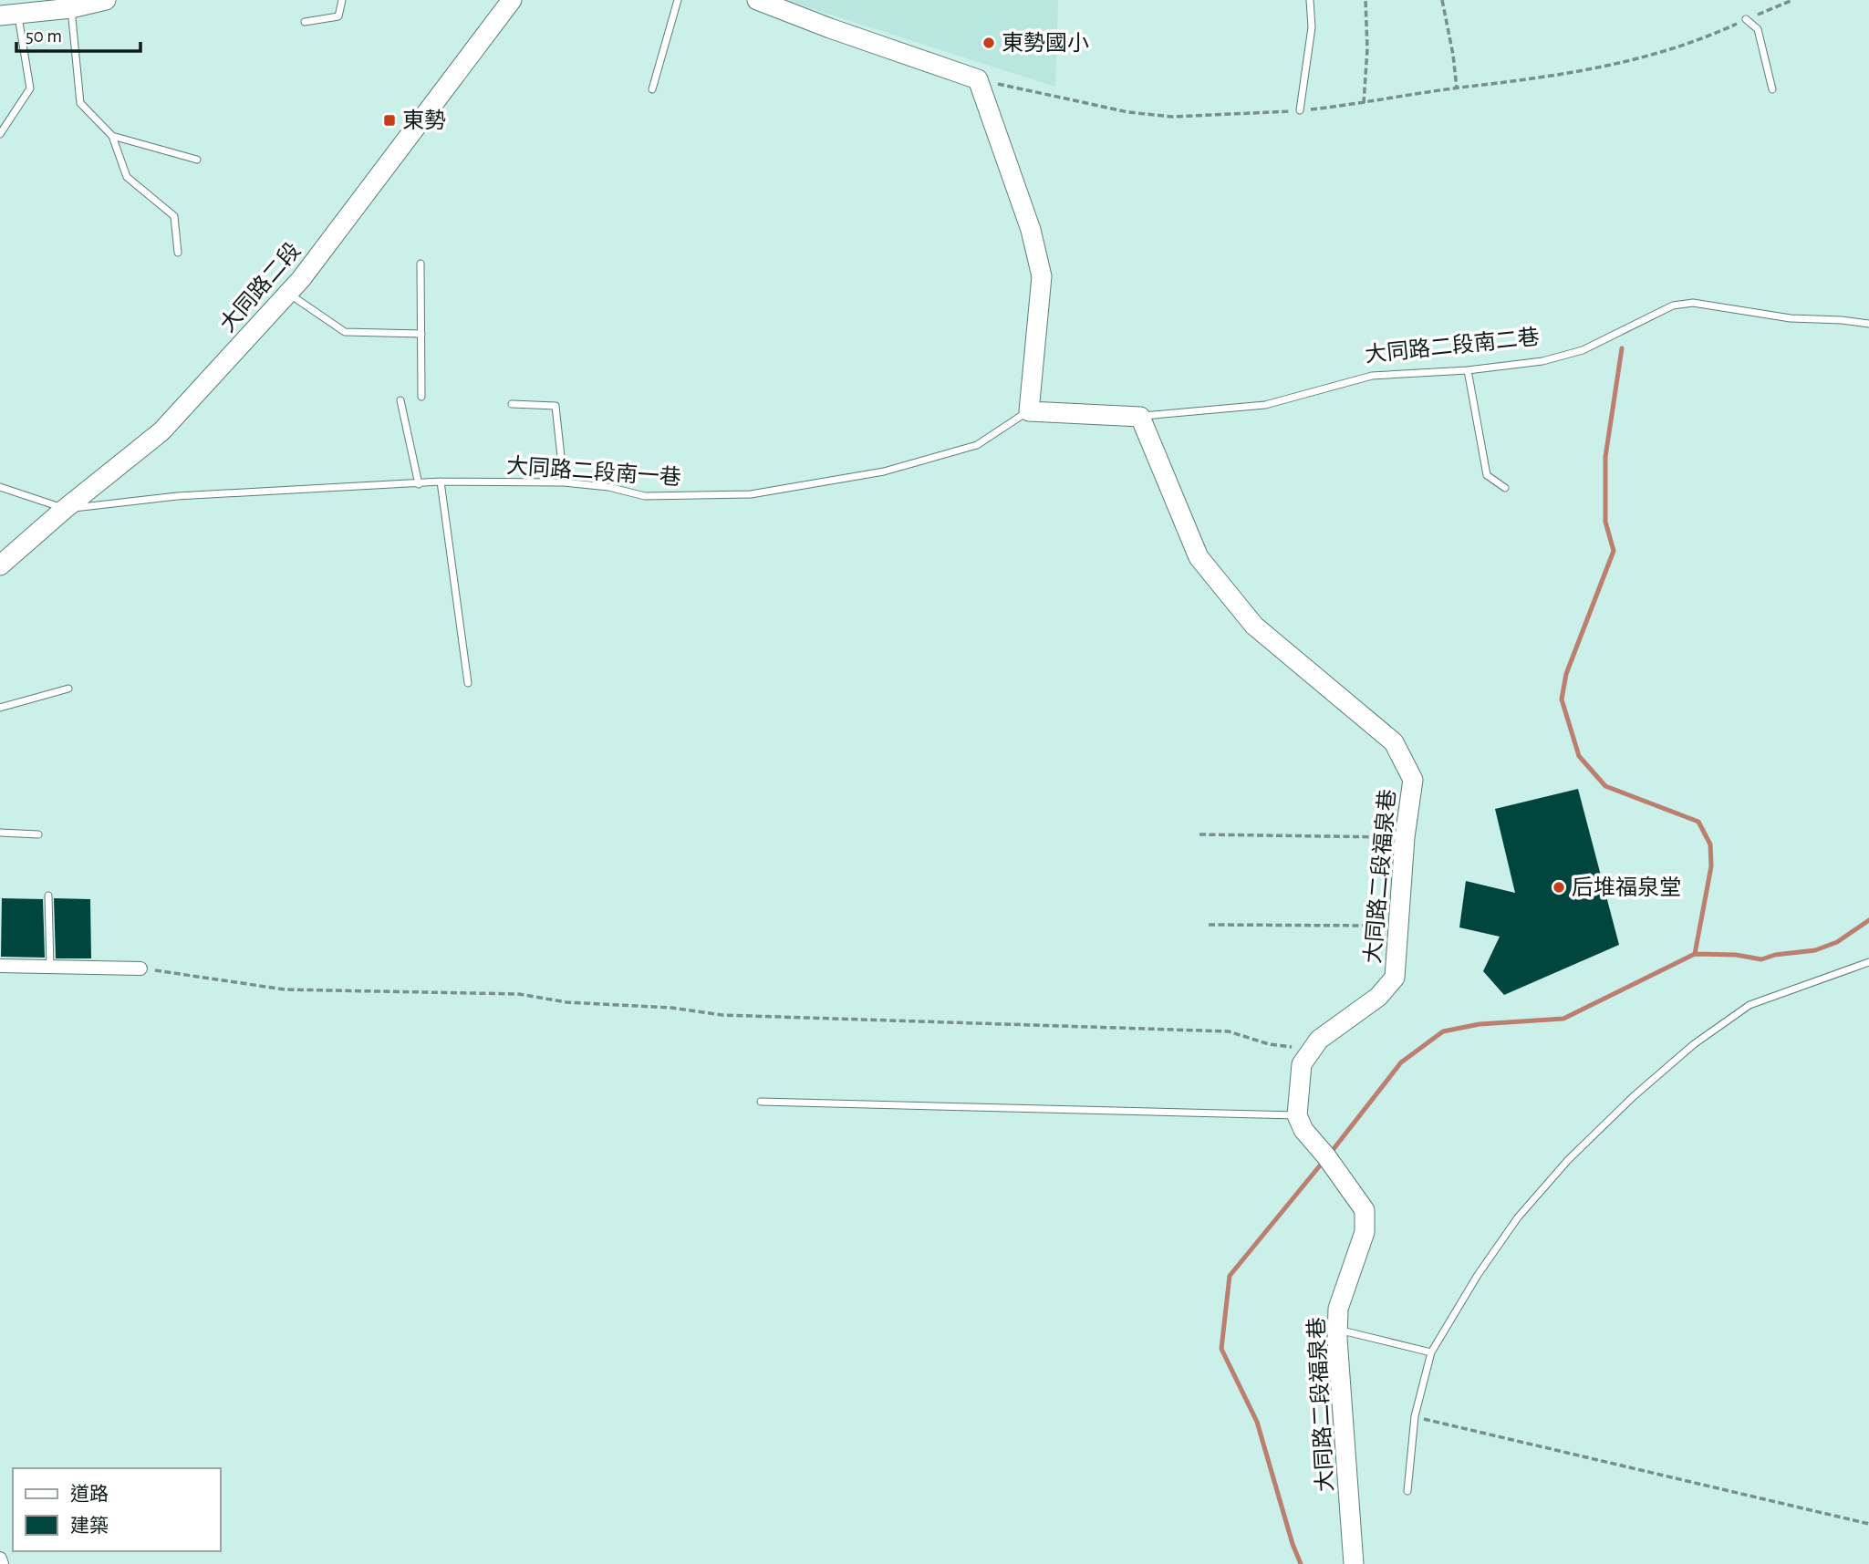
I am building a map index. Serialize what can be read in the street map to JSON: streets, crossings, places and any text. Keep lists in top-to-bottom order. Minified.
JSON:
{"streets":{"street":["大同路二段","大同路二段南二巷","大同路二段福泉巷"],"lane":["大同路二段南一巷"]},"crossings":[["大同路二段","大同路二段南一巷"],["大同路二段南二巷","大同路二段南一巷"],["大同路二段南二巷","大同路二段福泉巷"]],"places":{"other":["東勢國小","后堆福泉堂"],"transit":["東勢"]},"legend":["道路","建築"],"scale_bar":"50 m"}
